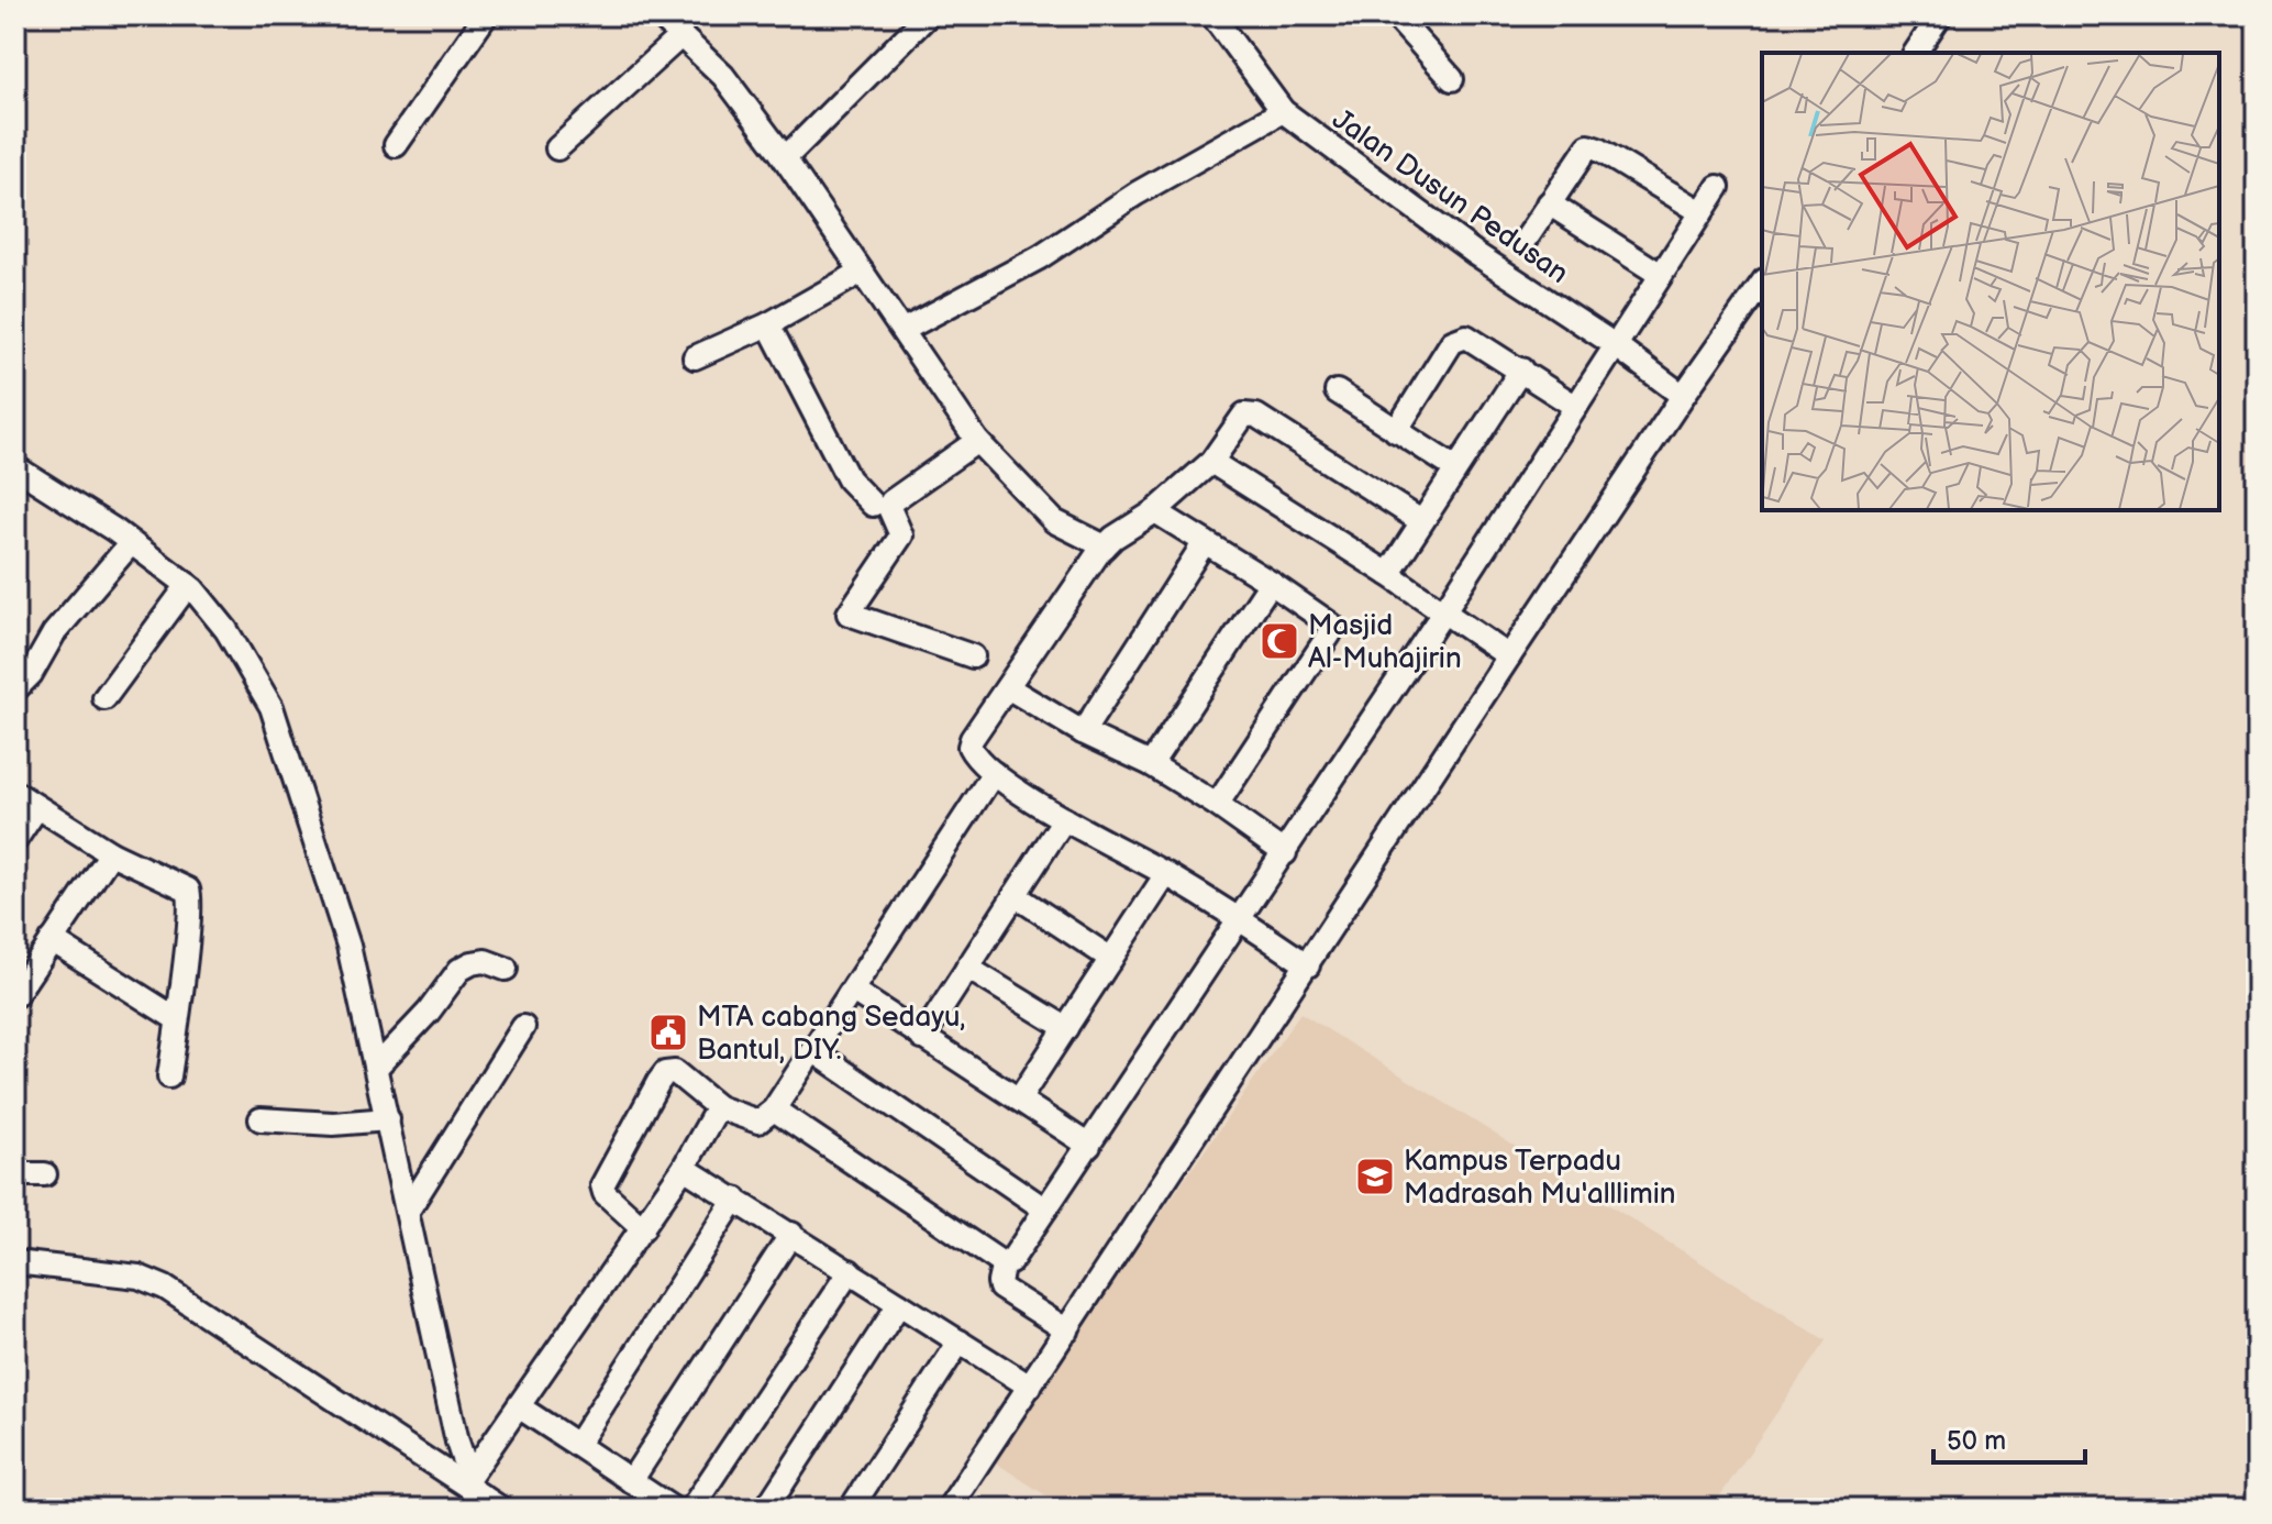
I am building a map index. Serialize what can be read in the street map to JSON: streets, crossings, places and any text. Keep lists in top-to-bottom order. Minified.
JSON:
{"streets":{"street":["Jalan Dusun Pedusan"]},"places":{"mosque":["Masjid Al-Muhajirin"],"public building":["MTA cabang Sedayu, Bantul, DIY."],"school or university":["Kampus Terpadu Madrasah Mu'alllimin"]},"scale_bar":"50 m"}
